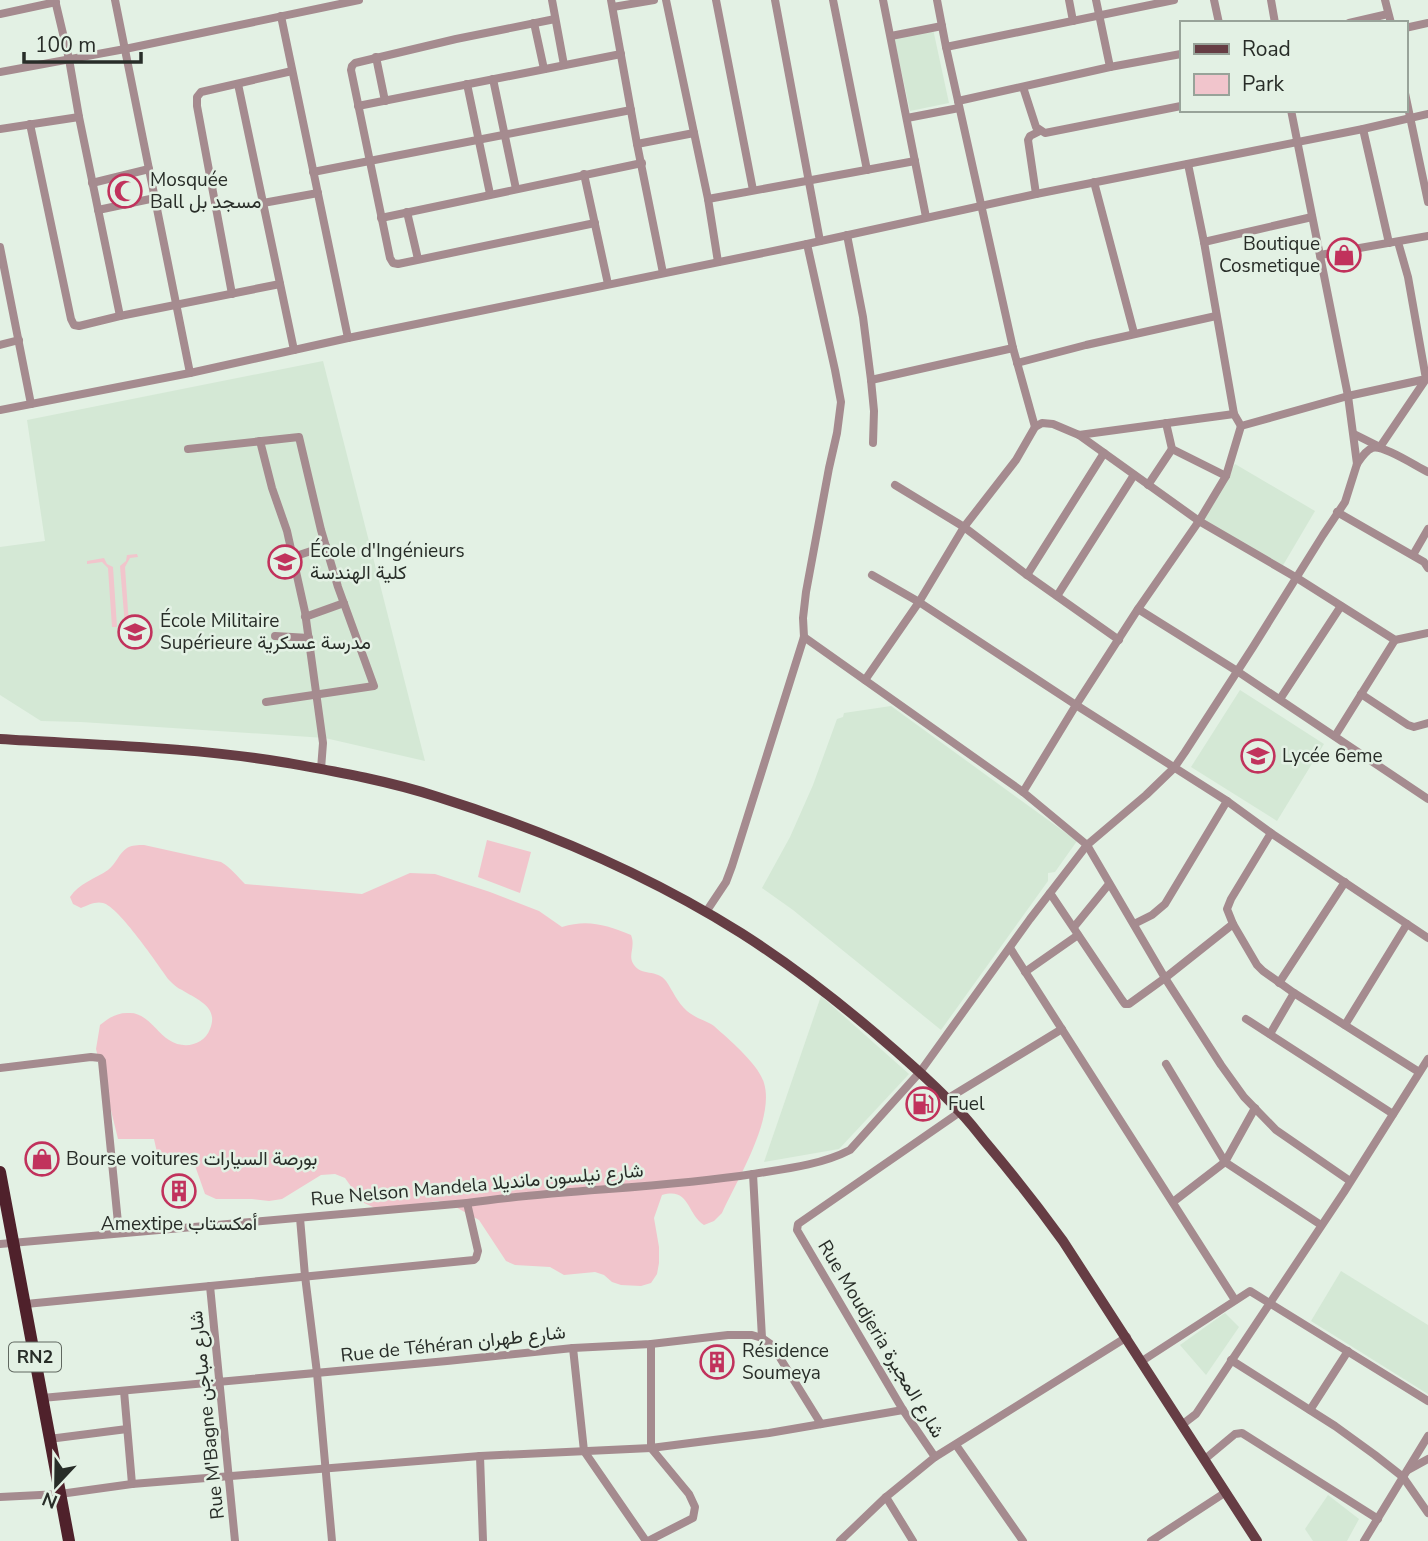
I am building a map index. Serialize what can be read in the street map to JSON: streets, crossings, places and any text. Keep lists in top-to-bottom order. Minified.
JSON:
{"streets":{"highway":["RN2"],"street":["Rue Nelson Mandela شارع نيلسون مانديلا","Rue Moudjeria شارع المجيرة","Rue de Téhéran شارع طهران","Rue M'Bagne شارع مباجن"]},"crossings":[["Rue Nelson Mandela شارع نيلسون مانديلا","RN2"],["Rue de Téhéran شارع طهران","RN2"],["Rue de Téhéran شارع طهران","Rue M'Bagne شارع مباجن"]],"places":{"mosque":["Mosquée Ball مسجد بل"],"shop":["Boutique Cosmetique","Bourse voitures بورصة السيارات"],"school or university":["École d'Ingénieurs كلية الهندسة","École Militaire Supérieure مدرسة عسكرية","Lycée 6eme"],"fuel station":["Fuel"],"building":["Amextipe أمكستاب","Résidence Soumeya"]},"legend":["Road","Park"],"scale_bar":"100 m","north":"bottom"}
